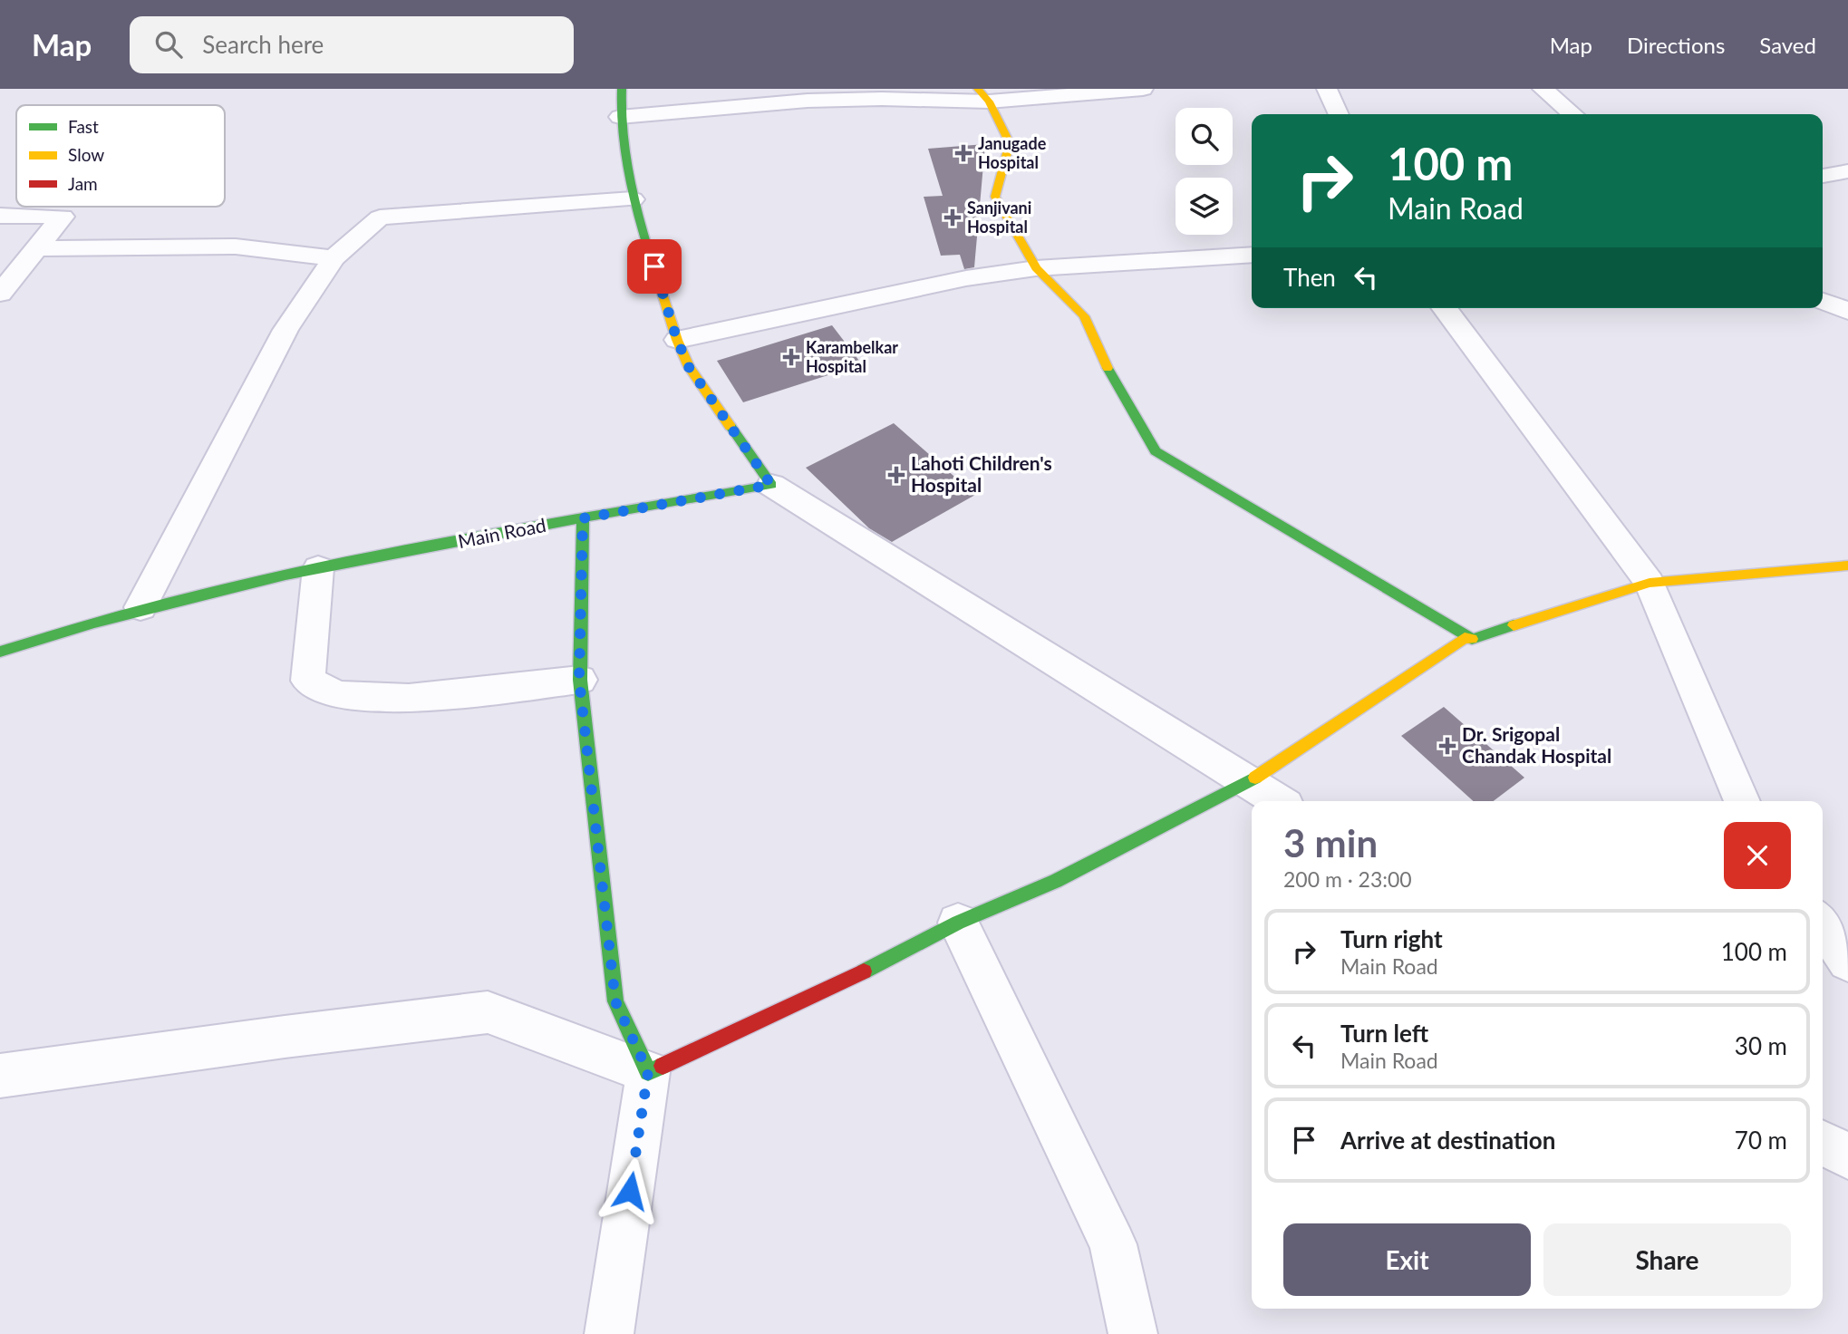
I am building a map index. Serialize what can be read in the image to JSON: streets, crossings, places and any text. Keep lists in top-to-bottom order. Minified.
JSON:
{"streets":{"street":["Main Road"]},"places":{"health":["Janugade Hospital","Sanjivani Hospital","Karambelkar Hospital","Lahoti Children's Hospital","Dr. Srigopal Chandak Hospital"]},"legend":["Fast","Slow","Jam"],"page":{"header":"Map","search":"Search here","nav":["Map","Directions","Saved"],"turn":["100 m","Main Road"],"then":"Then","heading":["3 min","200 m · 23:00"],"list":[{"name":"Turn right","note":"Main Road","value":"100 m"},{"name":"Turn left","note":"Main Road","value":"30 m"},{"name":"Arrive at destination","value":"70 m"}],"buttons":["Exit","Share"]}}
